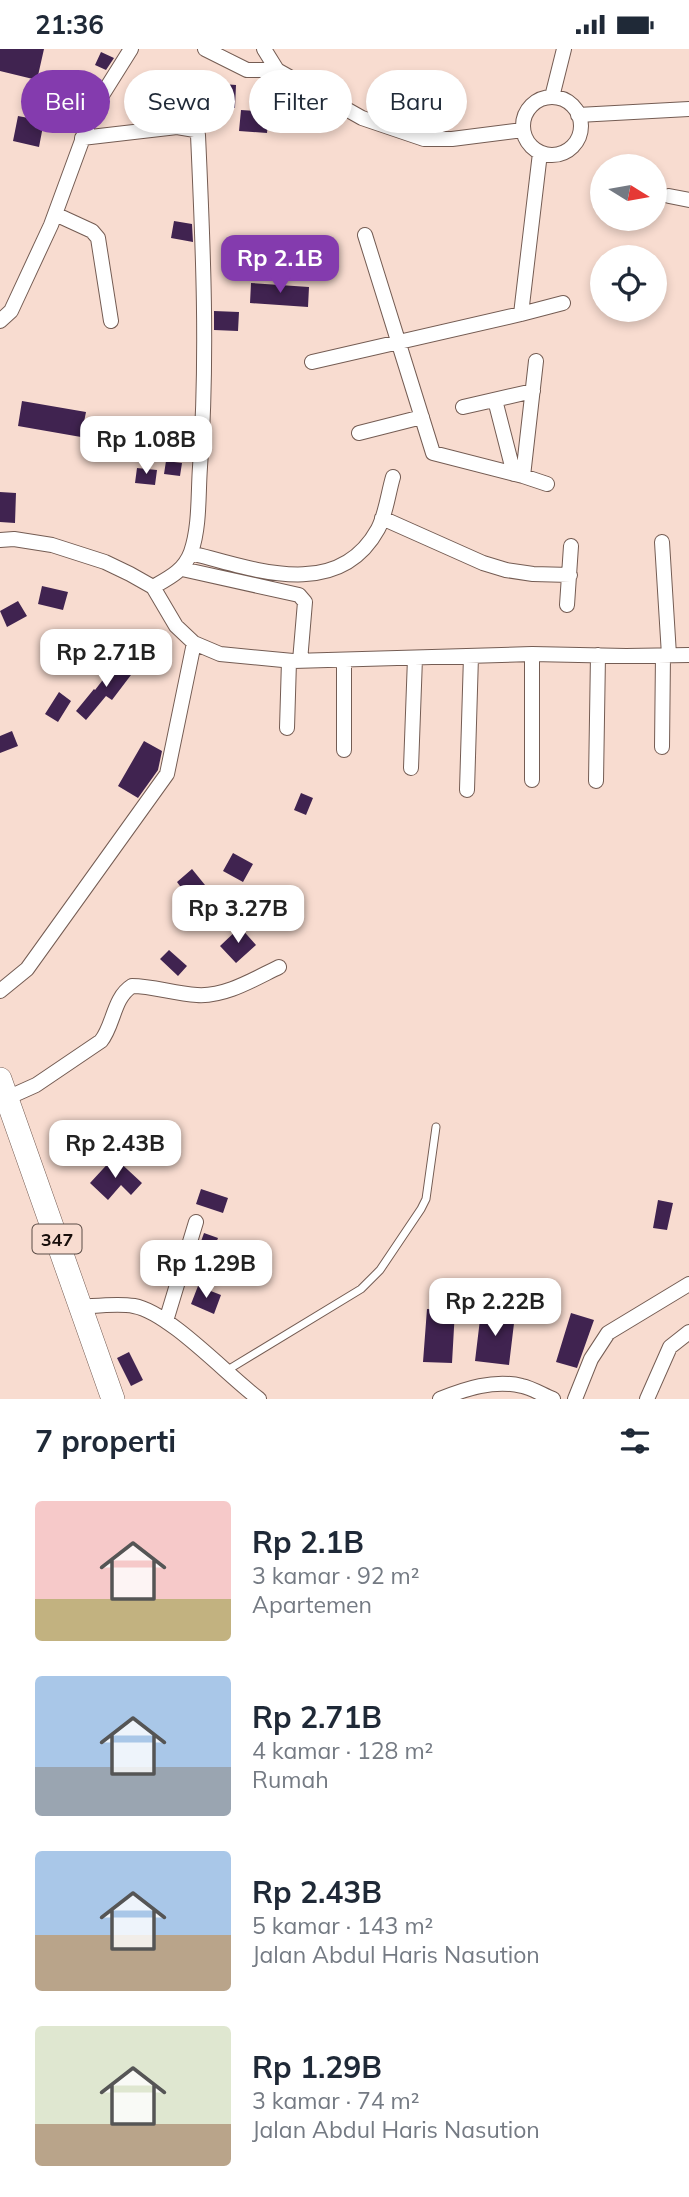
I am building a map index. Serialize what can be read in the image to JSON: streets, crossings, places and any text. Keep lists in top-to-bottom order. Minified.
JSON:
{"streets":{"main road":["347"]},"north":"right","page":{"status":"21:36","chip":["Beli","Sewa","Filter","Baru"],"price":["Rp 2.1B","Rp 1.08B","Rp 2.71B","Rp 3.27B","Rp 2.43B","Rp 1.29B","Rp 2.22B"],"heading":"7 properti","list":[{"name":"Rp 2.1B","note":"3 kamar · 92 m² · Apartemen"},{"name":"Rp 2.71B","note":"4 kamar · 128 m² · Rumah"},{"name":"Rp 2.43B","note":"5 kamar · 143 m² · Jalan Abdul Haris Nasution"},{"name":"Rp 1.29B","note":"3 kamar · 74 m² · Jalan Abdul Haris Nasution"}]}}
